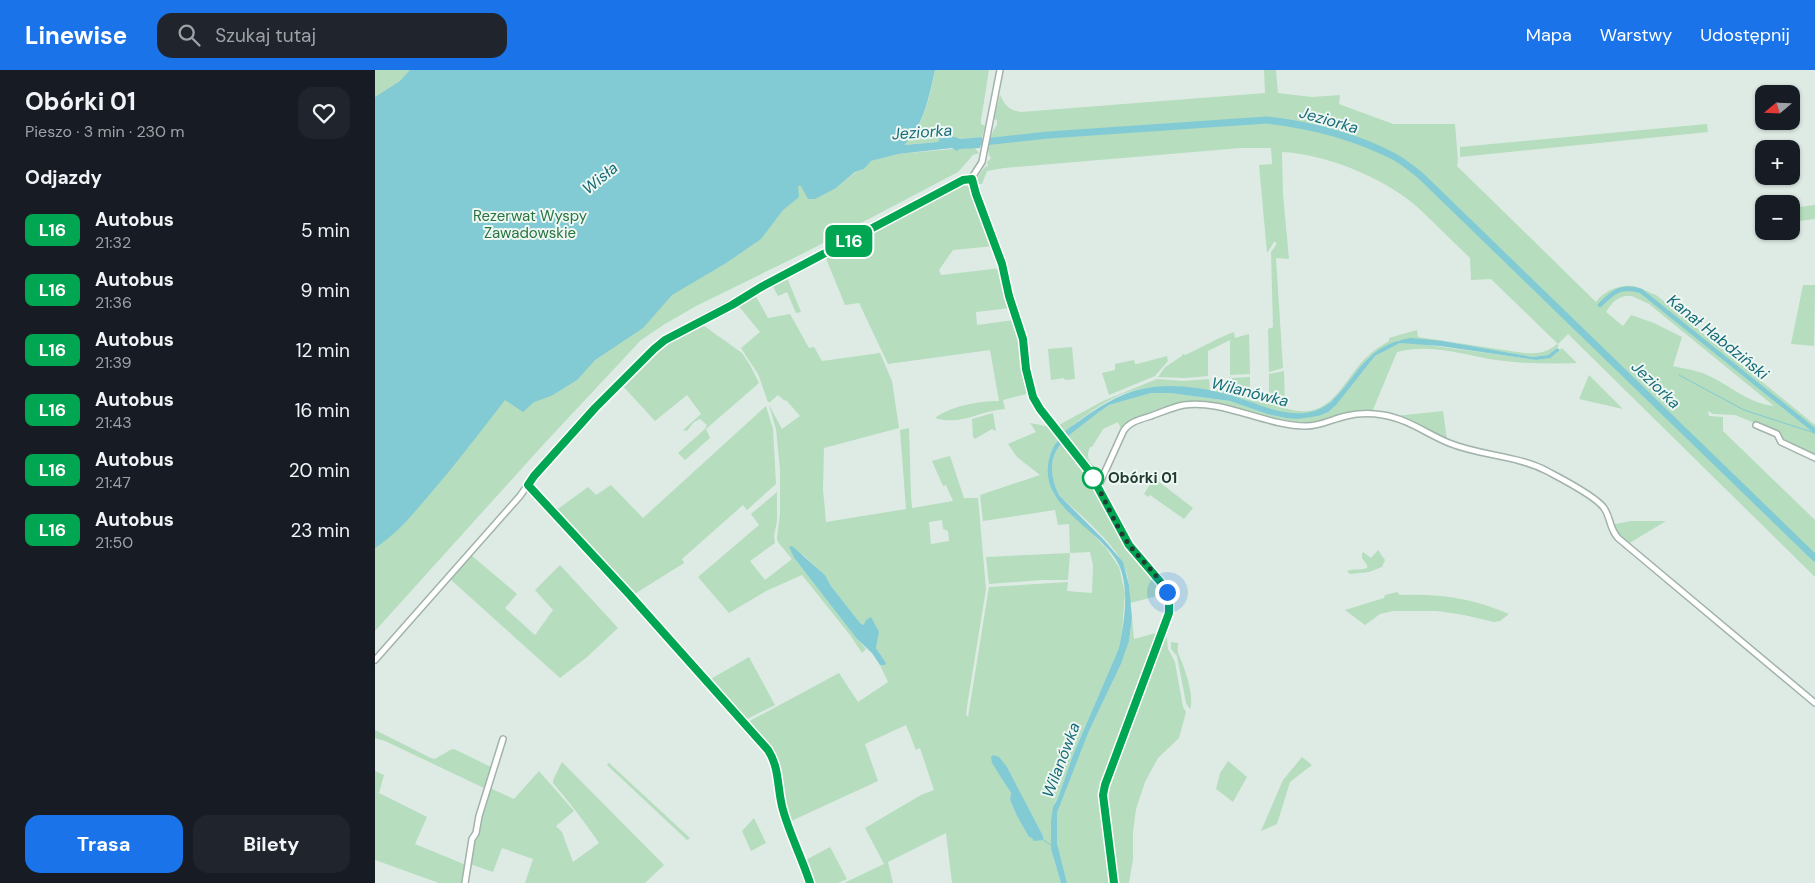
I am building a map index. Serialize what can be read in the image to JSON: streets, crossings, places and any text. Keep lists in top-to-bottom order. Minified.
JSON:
{"water":["Jeziorka","Wisła","Kanał Habdziński","Wilanówka"],"parks":["Rezerwat Wyspy Zawadowskie"],"places":["Obórki 01"],"lines":["bus line L16"],"north":"left","page":{"header":"Linewise","search":"Szukaj tutaj","nav":["Mapa","Warstwy","Udostępnij"],"heading":[["Obórki 01","Pieszo · 3 min · 230 m"],"Odjazdy"],"on_map":"L16","map_buttons":["+","−"],"list":[{"mark":"L16","name":"Autobus","note":"21:32","value":"5 min"},{"mark":"L16","name":"Autobus","note":"21:36","value":"9 min"},{"mark":"L16","name":"Autobus","note":"21:39","value":"12 min"},{"mark":"L16","name":"Autobus","note":"21:43","value":"16 min"},{"mark":"L16","name":"Autobus","note":"21:47","value":"20 min"},{"mark":"L16","name":"Autobus","note":"21:50","value":"23 min"}],"buttons":["Trasa","Bilety"]}}
